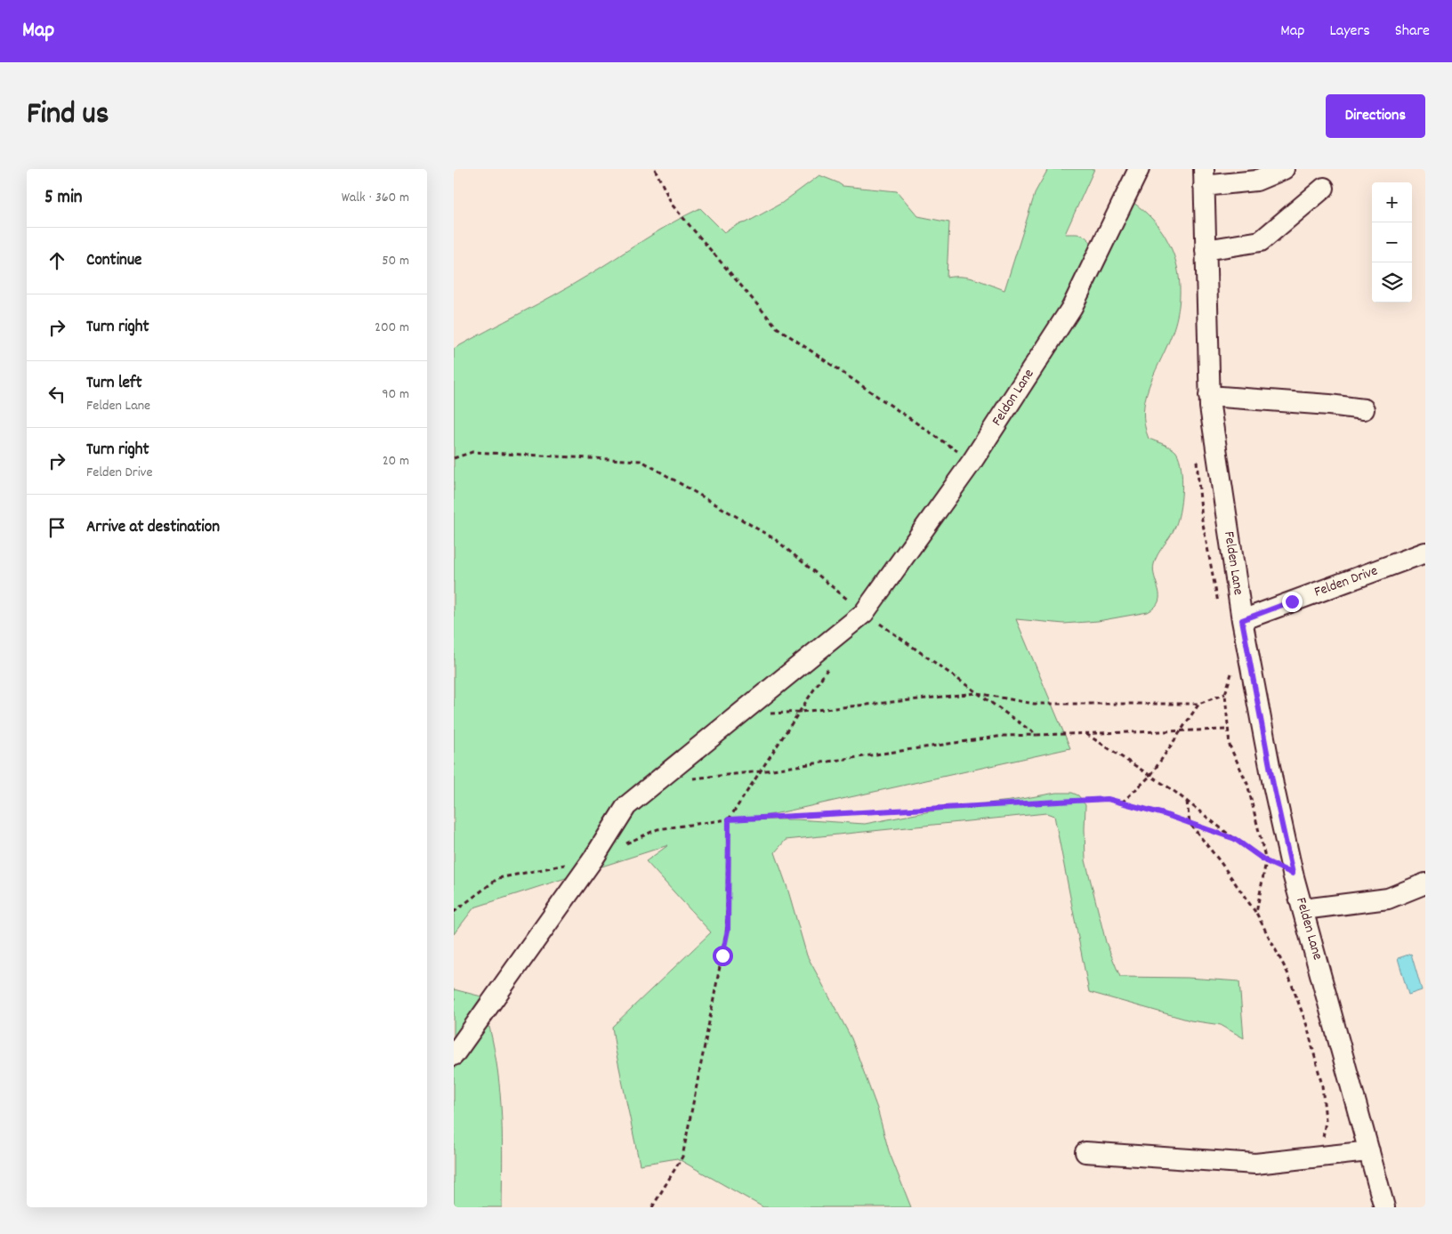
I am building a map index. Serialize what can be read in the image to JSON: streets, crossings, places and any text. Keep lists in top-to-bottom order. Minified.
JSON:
{"streets":{"street":["Feldon Lane","Felden Lane","Felden Drive"]},"crossings":[["Felden Lane","Felden Drive"]],"page":{"header":"Map","nav":["Map","Layers","Share"],"title":"Find us","buttons":"Directions","heading":["5 min","Walk · 360 m"],"map_buttons":["+","−"],"list":[["Continue","50 m"],["Turn right","200 m"],["Turn left","Felden Lane","90 m"],["Turn right","Felden Drive","20 m"],"Arrive at destination"]}}
